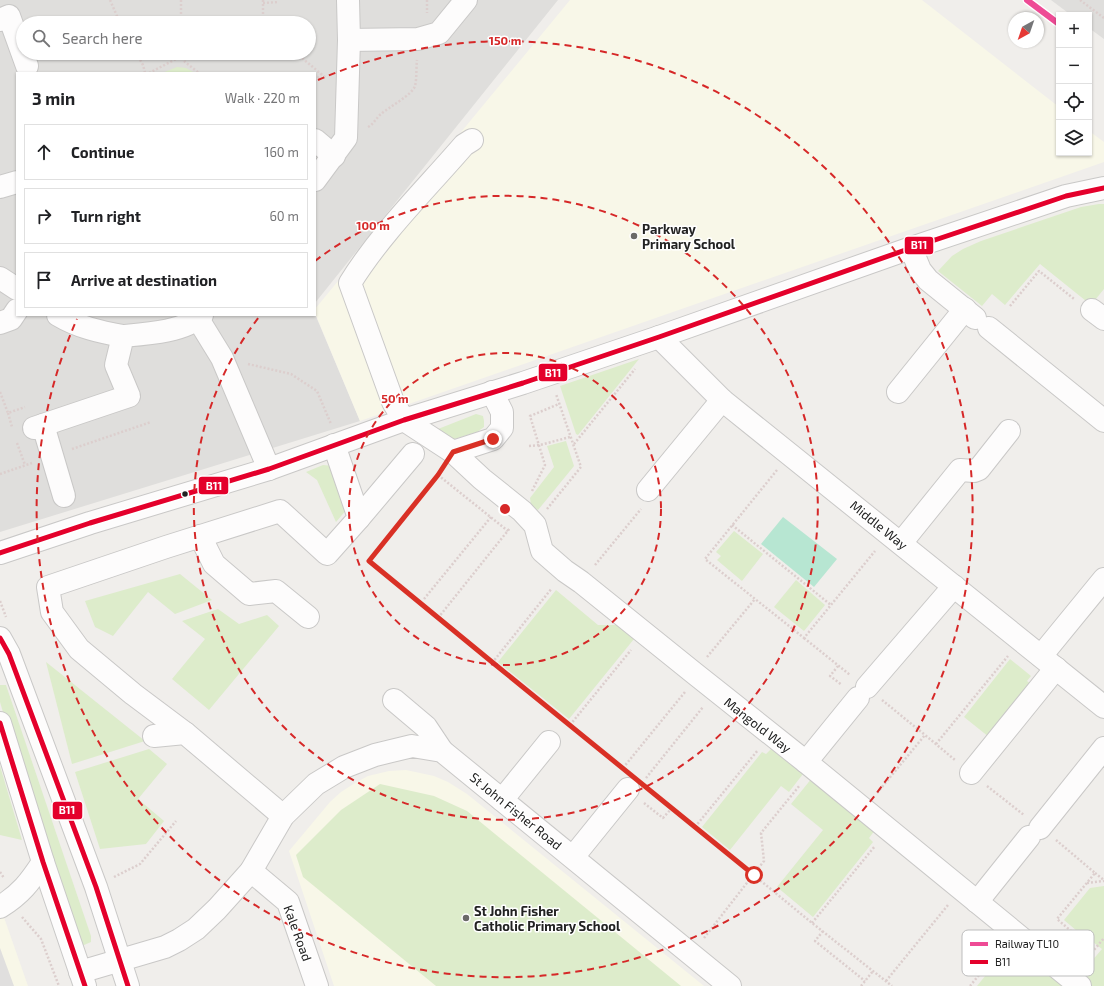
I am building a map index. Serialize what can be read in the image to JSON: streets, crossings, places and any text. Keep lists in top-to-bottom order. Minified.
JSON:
{"streets":{"street":["Middle Way","Mangold Way","St John Fisher Road","Kale Road"]},"crossings":[["St John Fisher Road","Kale Road"]],"places":["Parkway Primary School","St John Fisher Catholic Primary School"],"lines":["rail line TL10","transit line B11"],"legend":["Railway TL10","B11"],"north":"bottom left","page":{"map_buttons":["+","−"],"search":"Search here","heading":["3 min","Walk · 220 m"],"list":[["Continue","160 m"],["Turn right","60 m"],"Arrive at destination"]},"rings":["150 m","100 m","50 m"]}
